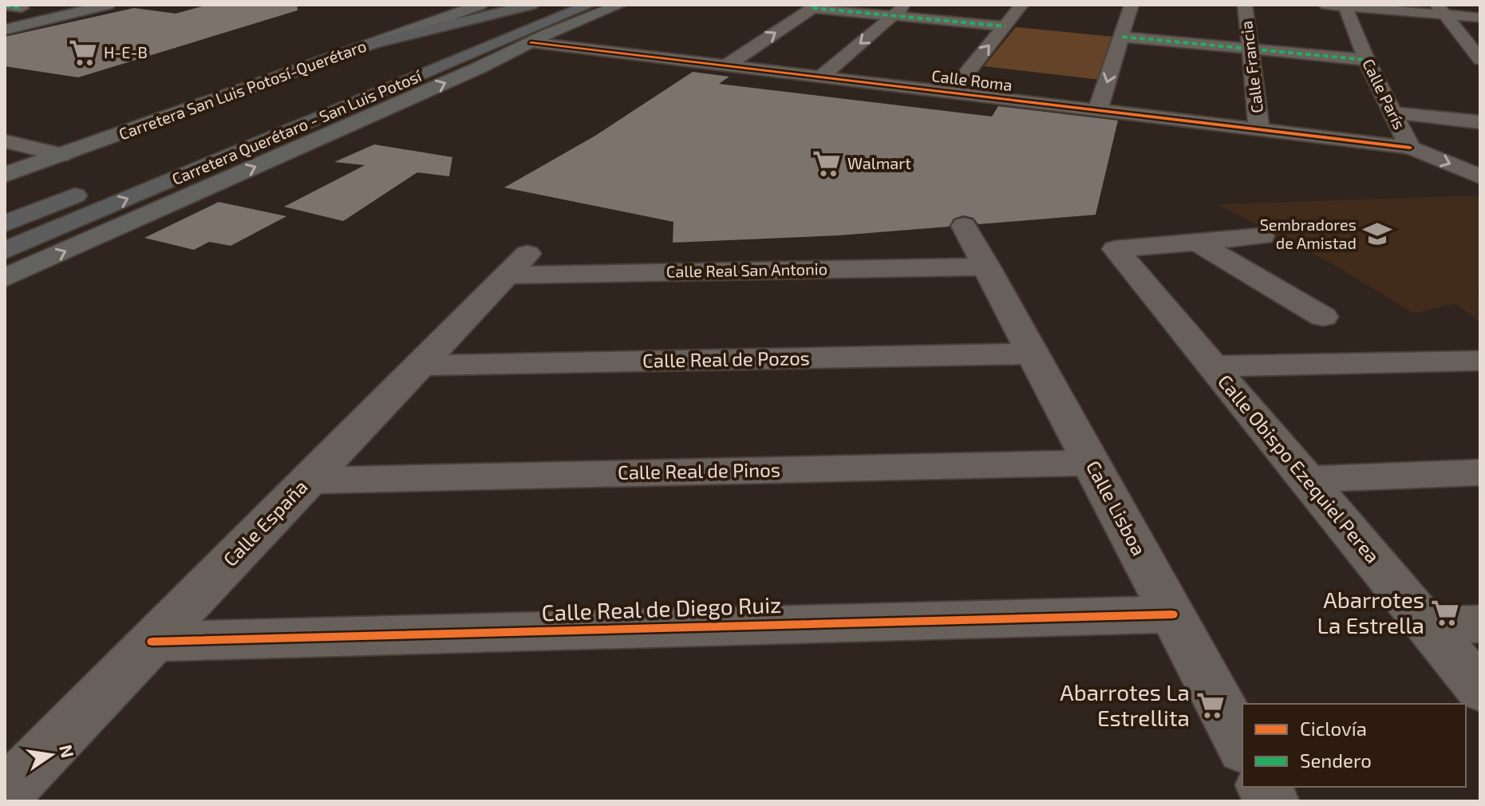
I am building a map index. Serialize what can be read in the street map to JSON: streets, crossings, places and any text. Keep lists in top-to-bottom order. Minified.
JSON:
{"streets":{"highway":["Carretera Querétaro - San Luis Potosí"],"main road":["Carretera San Luis Potosí-Querétaro"],"street":["Calle Francia","Calle Roma","Calle París","Calle Real San Antonio","Calle Real de Pozos","Calle Obispo Ezequiel Perea","Calle Real de Pinos","Calle Lisboa","Calle España","Calle Real de Diego Ruiz"]},"crossings":[["Calle Francia","Calle Roma"],["Calle Roma","Calle París"],["Calle Real San Antonio","Calle Lisboa"],["Calle Real San Antonio","Calle España"],["Calle Real de Pozos","Calle Lisboa"],["Calle Real de Pozos","Calle España"],["Calle Real de Pinos","Calle Lisboa"],["Calle Real de Pinos","Calle España"],["Calle Lisboa","Calle Real de Diego Ruiz"],["Calle España","Calle Real de Diego Ruiz"]],"places":{"supermarket":["H-E-B","Walmart","Abarrotes La Estrella","Abarrotes La Estrellita"],"school or university":["Sembradores de Amistad"]},"legend":["Ciclovía","Sendero"],"north":"right"}
